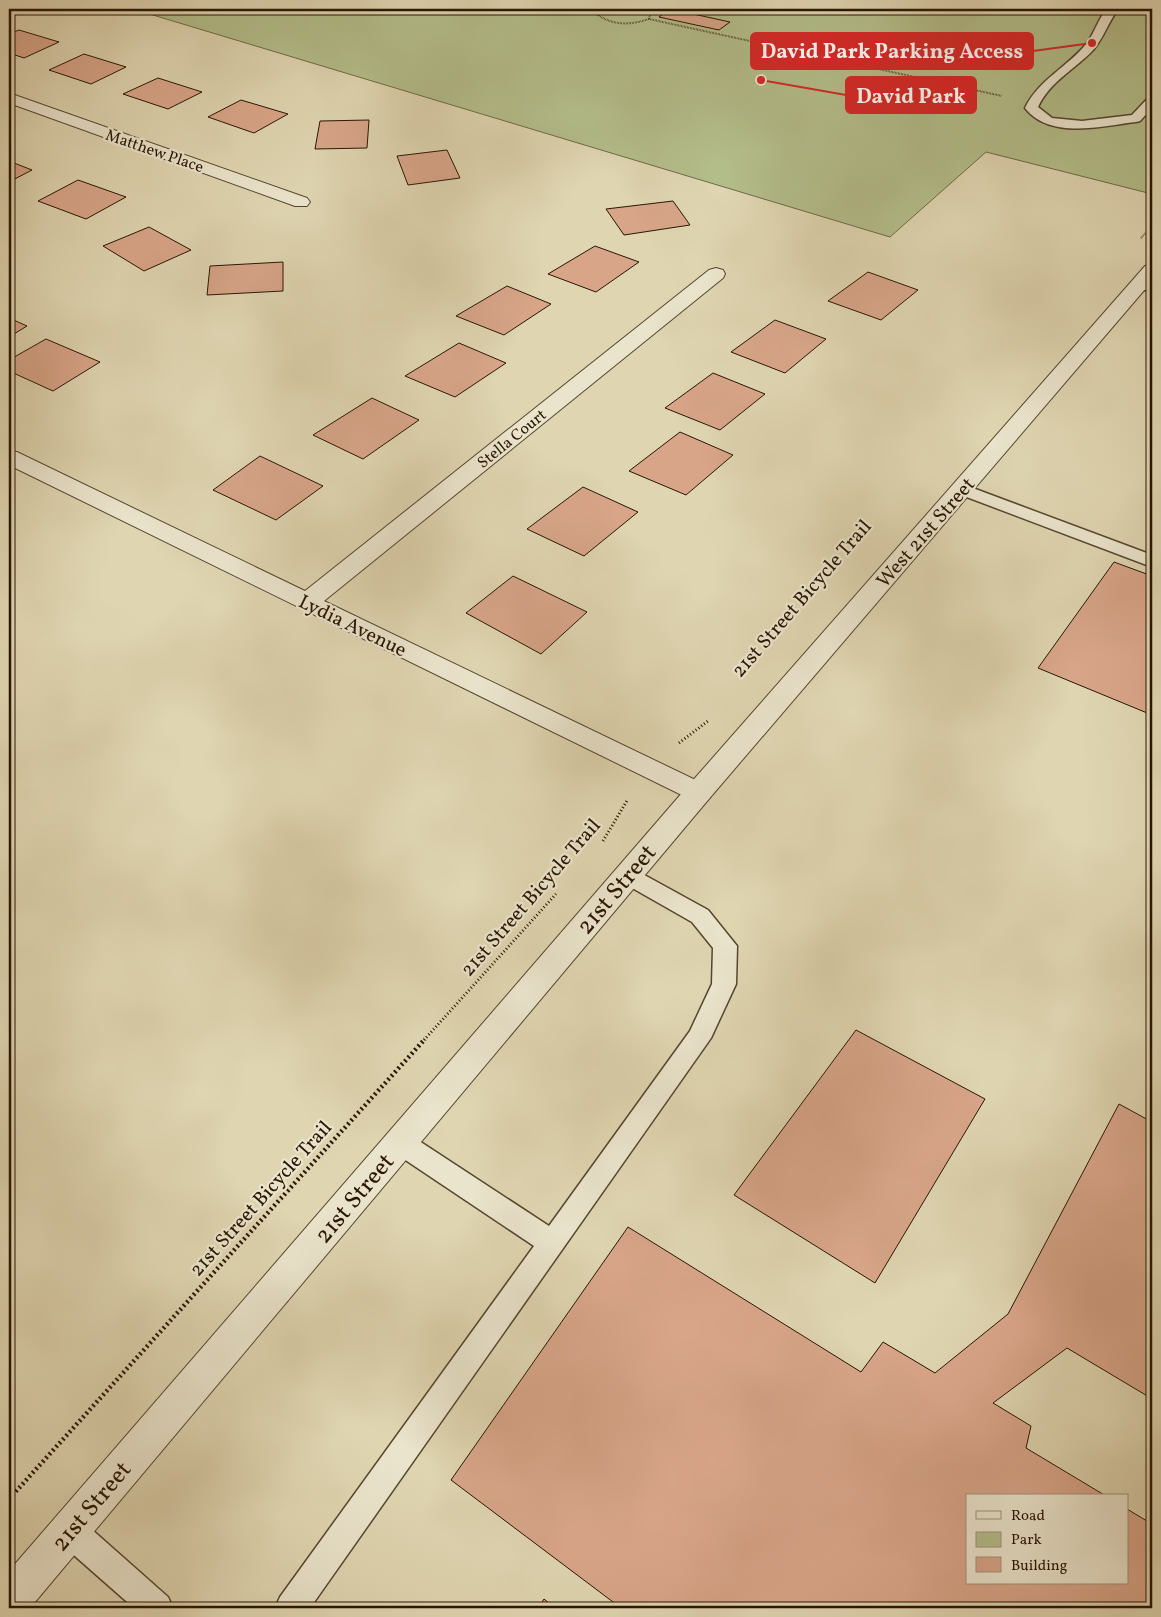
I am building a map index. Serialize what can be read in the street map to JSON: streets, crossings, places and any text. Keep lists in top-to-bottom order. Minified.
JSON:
{"streets":{"street":["Matthew Place","Stella Court","West 21st Street","Lydia Avenue","21st Street"],"path":["21st Street Bicycle Trail"]},"crossings":[["Stella Court","Lydia Avenue"],["West 21st Street","Lydia Avenue"],["West 21st Street","21st Street"],["21st Street Bicycle Trail","Lydia Avenue"],["Lydia Avenue","21st Street"]],"places":["David Park Parking Access","David Park"],"legend":["Road","Park","Building"]}
